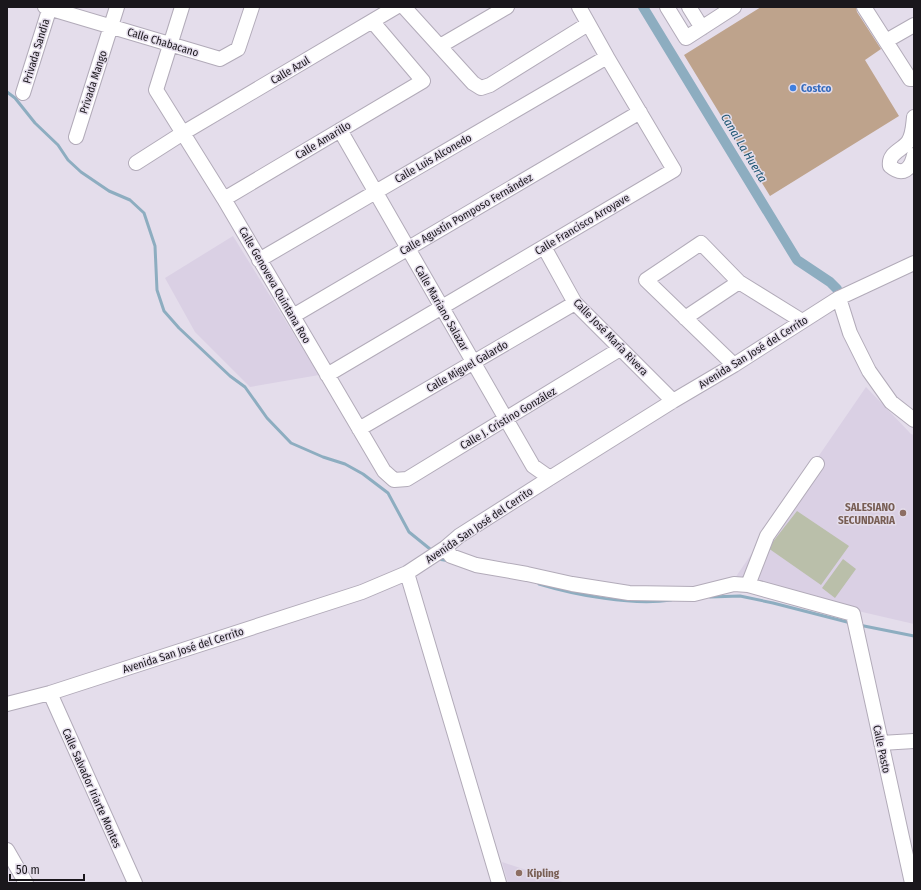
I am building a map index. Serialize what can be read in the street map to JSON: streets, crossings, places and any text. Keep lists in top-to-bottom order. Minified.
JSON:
{"streets":{"street":["Calle Chabacano","Privada Sandía","Calle Azul","Privada Mango","Calle Amarillo","Calle Luis Alconedo","Calle Agustín Pomposo Fernández","Calle Francisco Arroyave","Calle Genoveva Quintana Roo","Calle Mariano Salazar","Calle José María Rivera","Avenida San José del Cerrito","Calle Miguel Galardo","Calle J. Cristino González","Calle Pasto","Calle Salvador Iriarte Montes"]},"crossings":[["Calle Chabacano","Privada Sandía"],["Calle Chabacano","Privada Mango"],["Calle Chabacano","Calle Genoveva Quintana Roo"],["Calle Azul","Calle Amarillo"],["Calle Azul","Calle Genoveva Quintana Roo"],["Calle Amarillo","Calle Genoveva Quintana Roo"],["Calle Amarillo","Calle Mariano Salazar"],["Calle Luis Alconedo","Calle Francisco Arroyave"],["Calle Luis Alconedo","Calle Genoveva Quintana Roo"],["Calle Luis Alconedo","Calle Mariano Salazar"],["Calle Agustín Pomposo Fernández","Calle Francisco Arroyave"],["Calle Agustín Pomposo Fernández","Calle Genoveva Quintana Roo"],["Calle Agustín Pomposo Fernández","Calle Mariano Salazar"],["Calle Francisco Arroyave","Calle Genoveva Quintana Roo"],["Calle Francisco Arroyave","Calle Mariano Salazar"],["Calle Francisco Arroyave","Calle José María Rivera"],["Calle Genoveva Quintana Roo","Calle Miguel Galardo"],["Calle Genoveva Quintana Roo","Calle J. Cristino González"],["Calle Mariano Salazar","Avenida San José del Cerrito"],["Calle Mariano Salazar","Calle Miguel Galardo"],["Calle Mariano Salazar","Calle J. Cristino González"],["Calle José María Rivera","Avenida San José del Cerrito"],["Calle José María Rivera","Calle Miguel Galardo"],["Calle José María Rivera","Calle J. Cristino González"],["Avenida San José del Cerrito","Calle Salvador Iriarte Montes"]],"water":["Canal La Huerta"],"places":["Costco","SALESIANO SECUNDARIA","Kipling"],"scale_bar":"50 m"}
